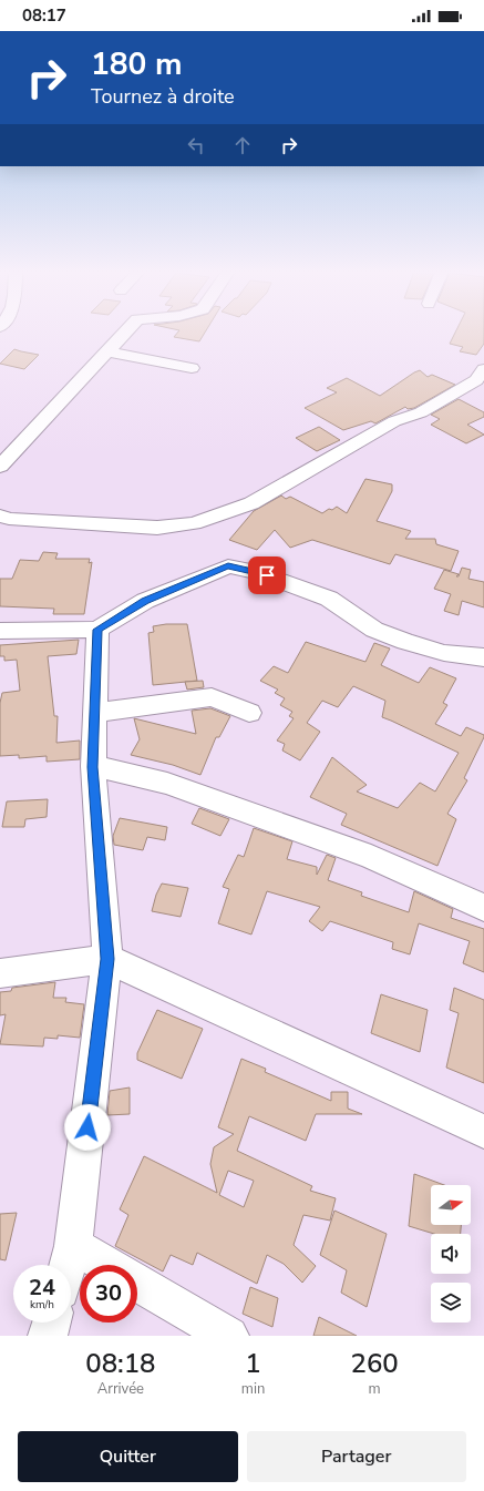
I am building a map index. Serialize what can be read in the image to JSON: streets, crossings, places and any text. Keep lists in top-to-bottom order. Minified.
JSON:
{"north":"right","page":{"status":"08:17","turn":["180 m","Tournez à droite"],"speed":"24 km/h","limit":"30","eta":["08:18","Arrivée","1","min","260","m"],"buttons":["Quitter","Partager"]}}
